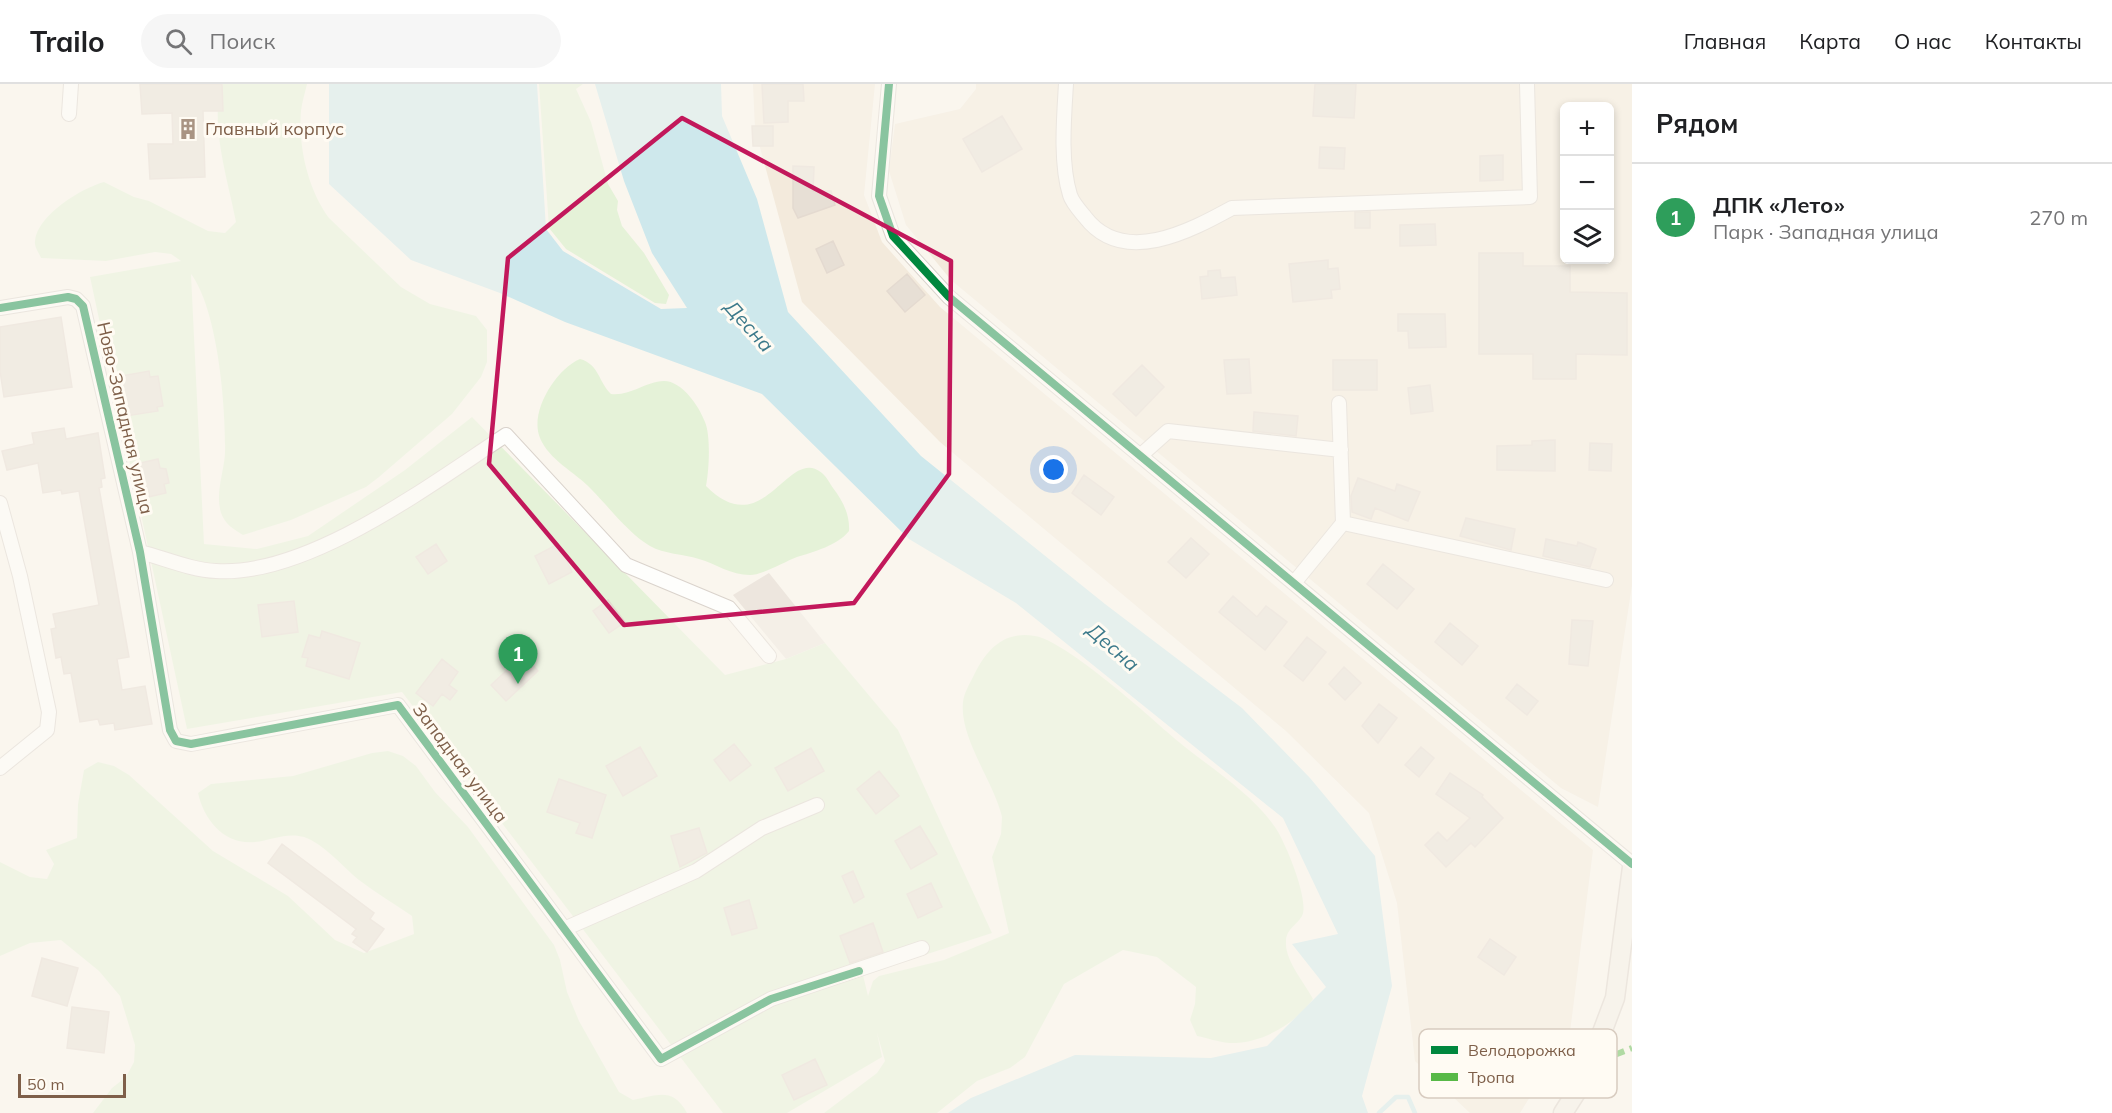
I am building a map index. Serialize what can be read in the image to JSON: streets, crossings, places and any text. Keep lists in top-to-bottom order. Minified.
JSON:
{"streets":{"street":["Ново-Западная улица","Западная улица"]},"crossings":[["Ново-Западная улица","Западная улица"]],"water":["Десна"],"places":{"building":["Главный корпус"]},"legend":["Велодорожка","Тропа"],"scale_bar":"50 m","page":{"header":"Trailo","search":"Поиск","nav":["Главная","Карта","О нас","Контакты"],"heading":"Рядом","map_buttons":["+","−"],"list":[{"mark":"1","name":"ДПК «Лето»","note":"Парк · Западная улица","value":"270 m"}],"pins":"1","scale":"50 m"}}
